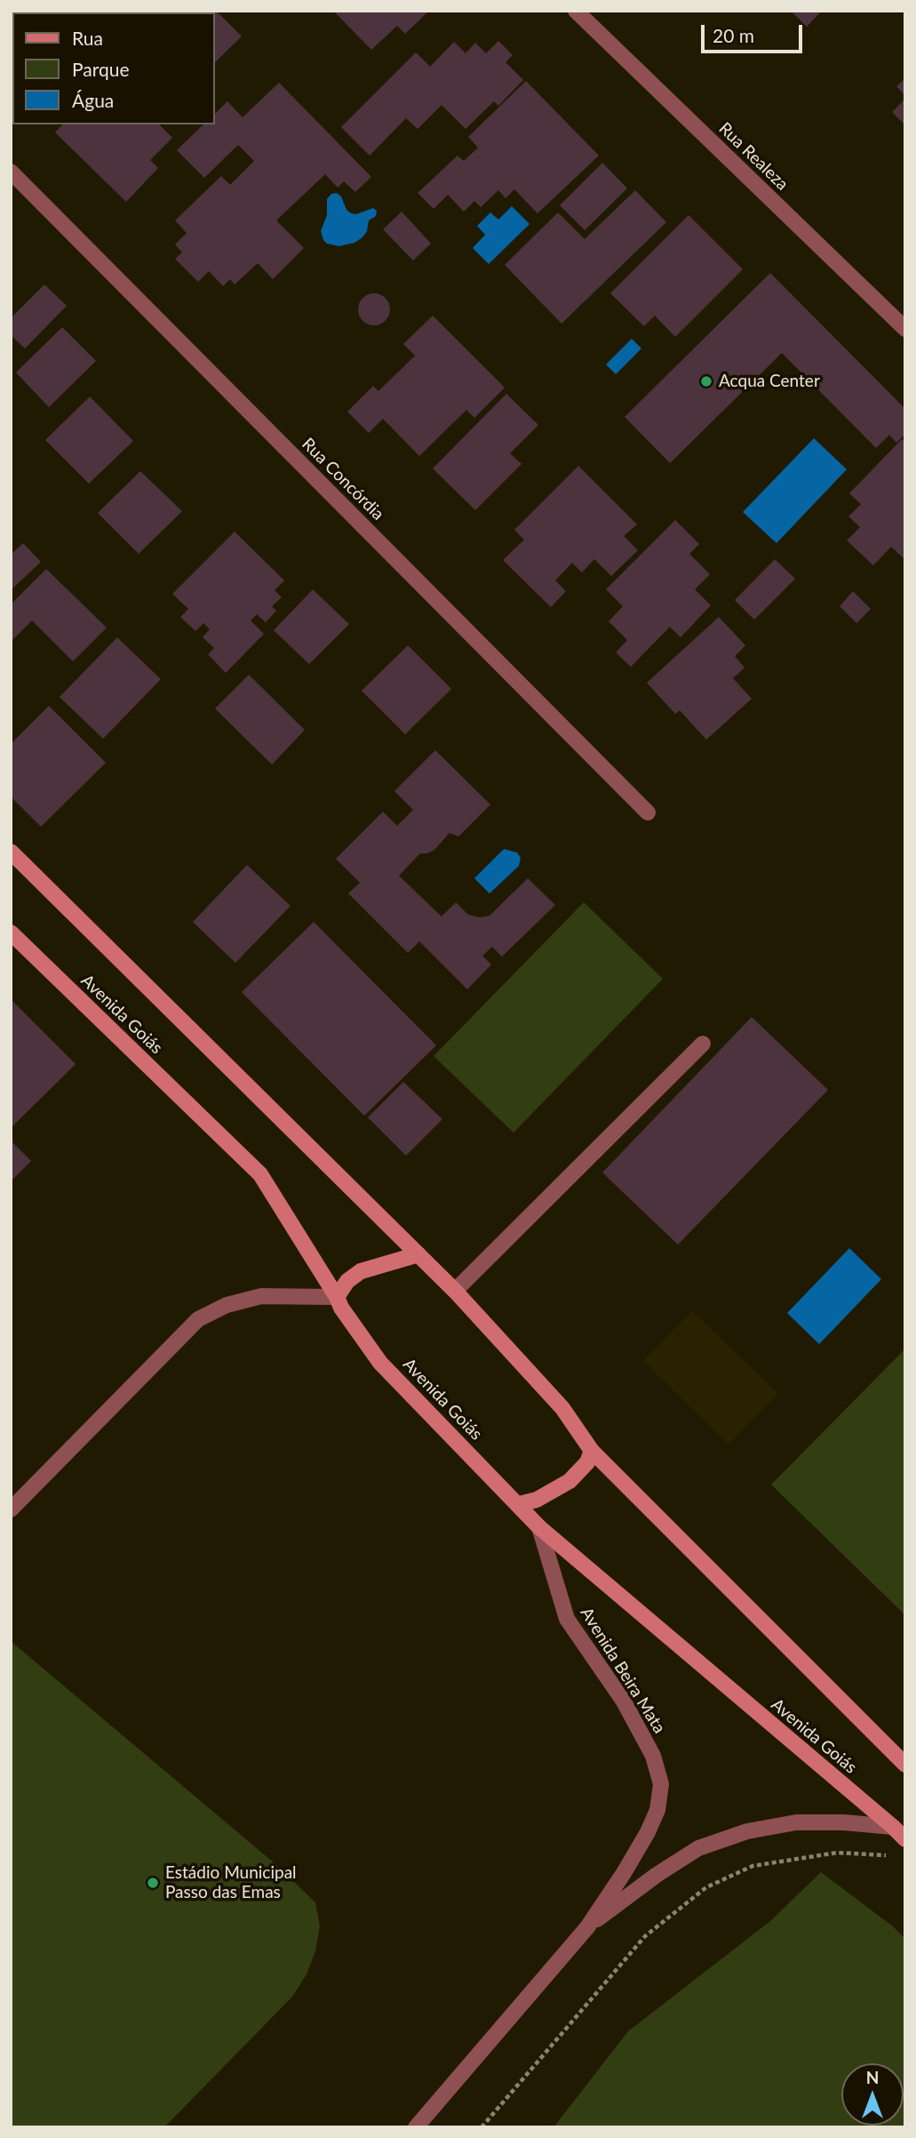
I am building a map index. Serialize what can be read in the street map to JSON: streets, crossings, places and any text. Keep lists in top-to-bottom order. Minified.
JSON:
{"streets":{"main road":["Avenida Goiás"],"street":["Rua Realeza","Rua Concórdia","Avenida Beira Mata"]},"crossings":[["Avenida Goiás","Avenida Beira Mata"]],"places":["Acqua Center","Estádio Municipal Passo das Emas"],"legend":["Rua","Parque","Água"],"scale_bar":"20 m","north":"top"}
